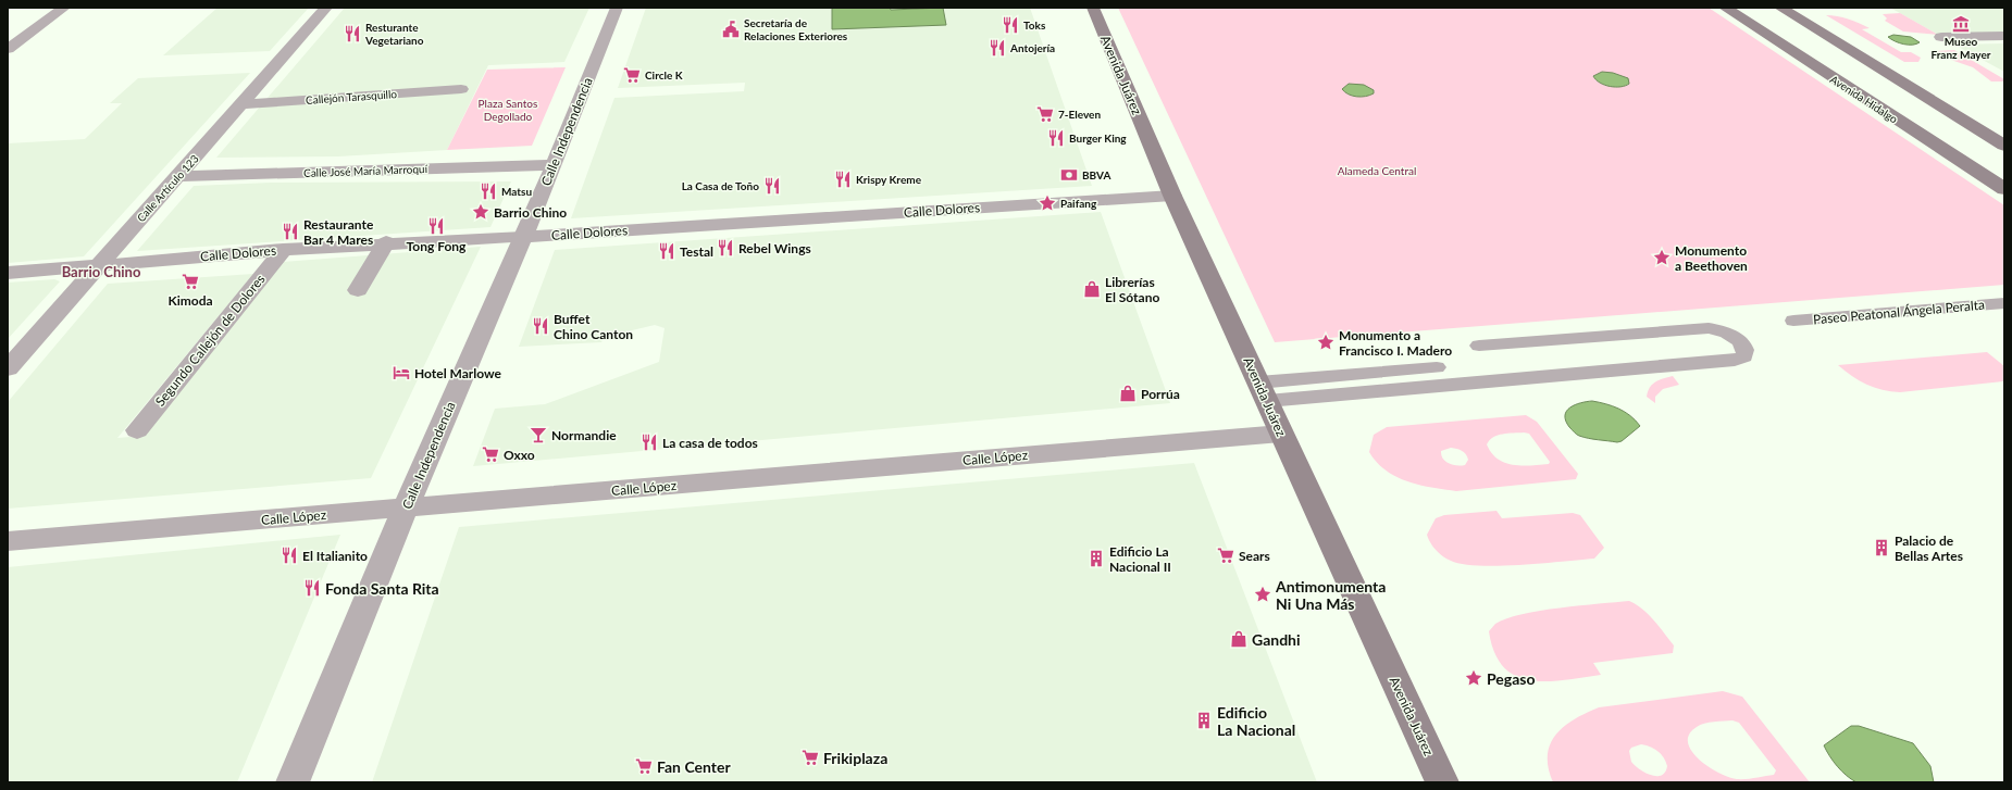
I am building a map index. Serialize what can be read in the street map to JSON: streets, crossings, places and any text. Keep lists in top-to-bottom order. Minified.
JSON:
{"streets":{"main road":["Avenida Juárez","Avenida Hidalgo"],"street":["Callejón Tarasquillo","Calle Independencia","Calle José María Marroquí","Calle Artículo 123","Calle Dolores","Segundo Callejón de Dolores","Calle López"],"lane":["Paseo Peatonal Ángela Peralta"]},"crossings":[["Avenida Juárez","Calle Dolores"],["Avenida Juárez","Calle López"],["Callejón Tarasquillo","Calle Artículo 123"],["Calle Independencia","Calle José María Marroquí"],["Calle Independencia","Calle Dolores"],["Calle Independencia","Calle López"],["Calle José María Marroquí","Calle Artículo 123"],["Calle Artículo 123","Calle Dolores"],["Calle Dolores","Segundo Callejón de Dolores"]],"districts":["Barrio Chino"],"parks":["Plaza Santos Degollado","Alameda Central"],"places":{"museum":["Museo Franz Mayer"],"restaurant":["Toks","Resturante Vegetariano","Antojería","Burger King","Krispy Kreme","La Casa de Toño","Matsu","Tong Fong","Restaurante Bar 4 Mares","Rebel Wings","Testal","Buffet Chino Canton","La casa de todos","El Italianito","Fonda Santa Rita"],"public building":["Secretaría de Relaciones Exteriores"],"supermarket":["Circle K","7-Eleven","Kimoda","Oxxo","Sears","Frikiplaza","Fan Center"],"bank":["BBVA"],"place":["Paifang","Barrio Chino","Monumento a Beethoven","Monumento a Francisco I. Madero","Antimonumenta Ni Una Más","Pegaso"],"shop":["Librerías El Sótano","Porrúa","Gandhi"],"hotel":["Hotel Marlowe"],"bar":["Normandie"],"building":["Palacio de Bellas Artes","Edificio La Nacional II","Edificio La Nacional"]}}
